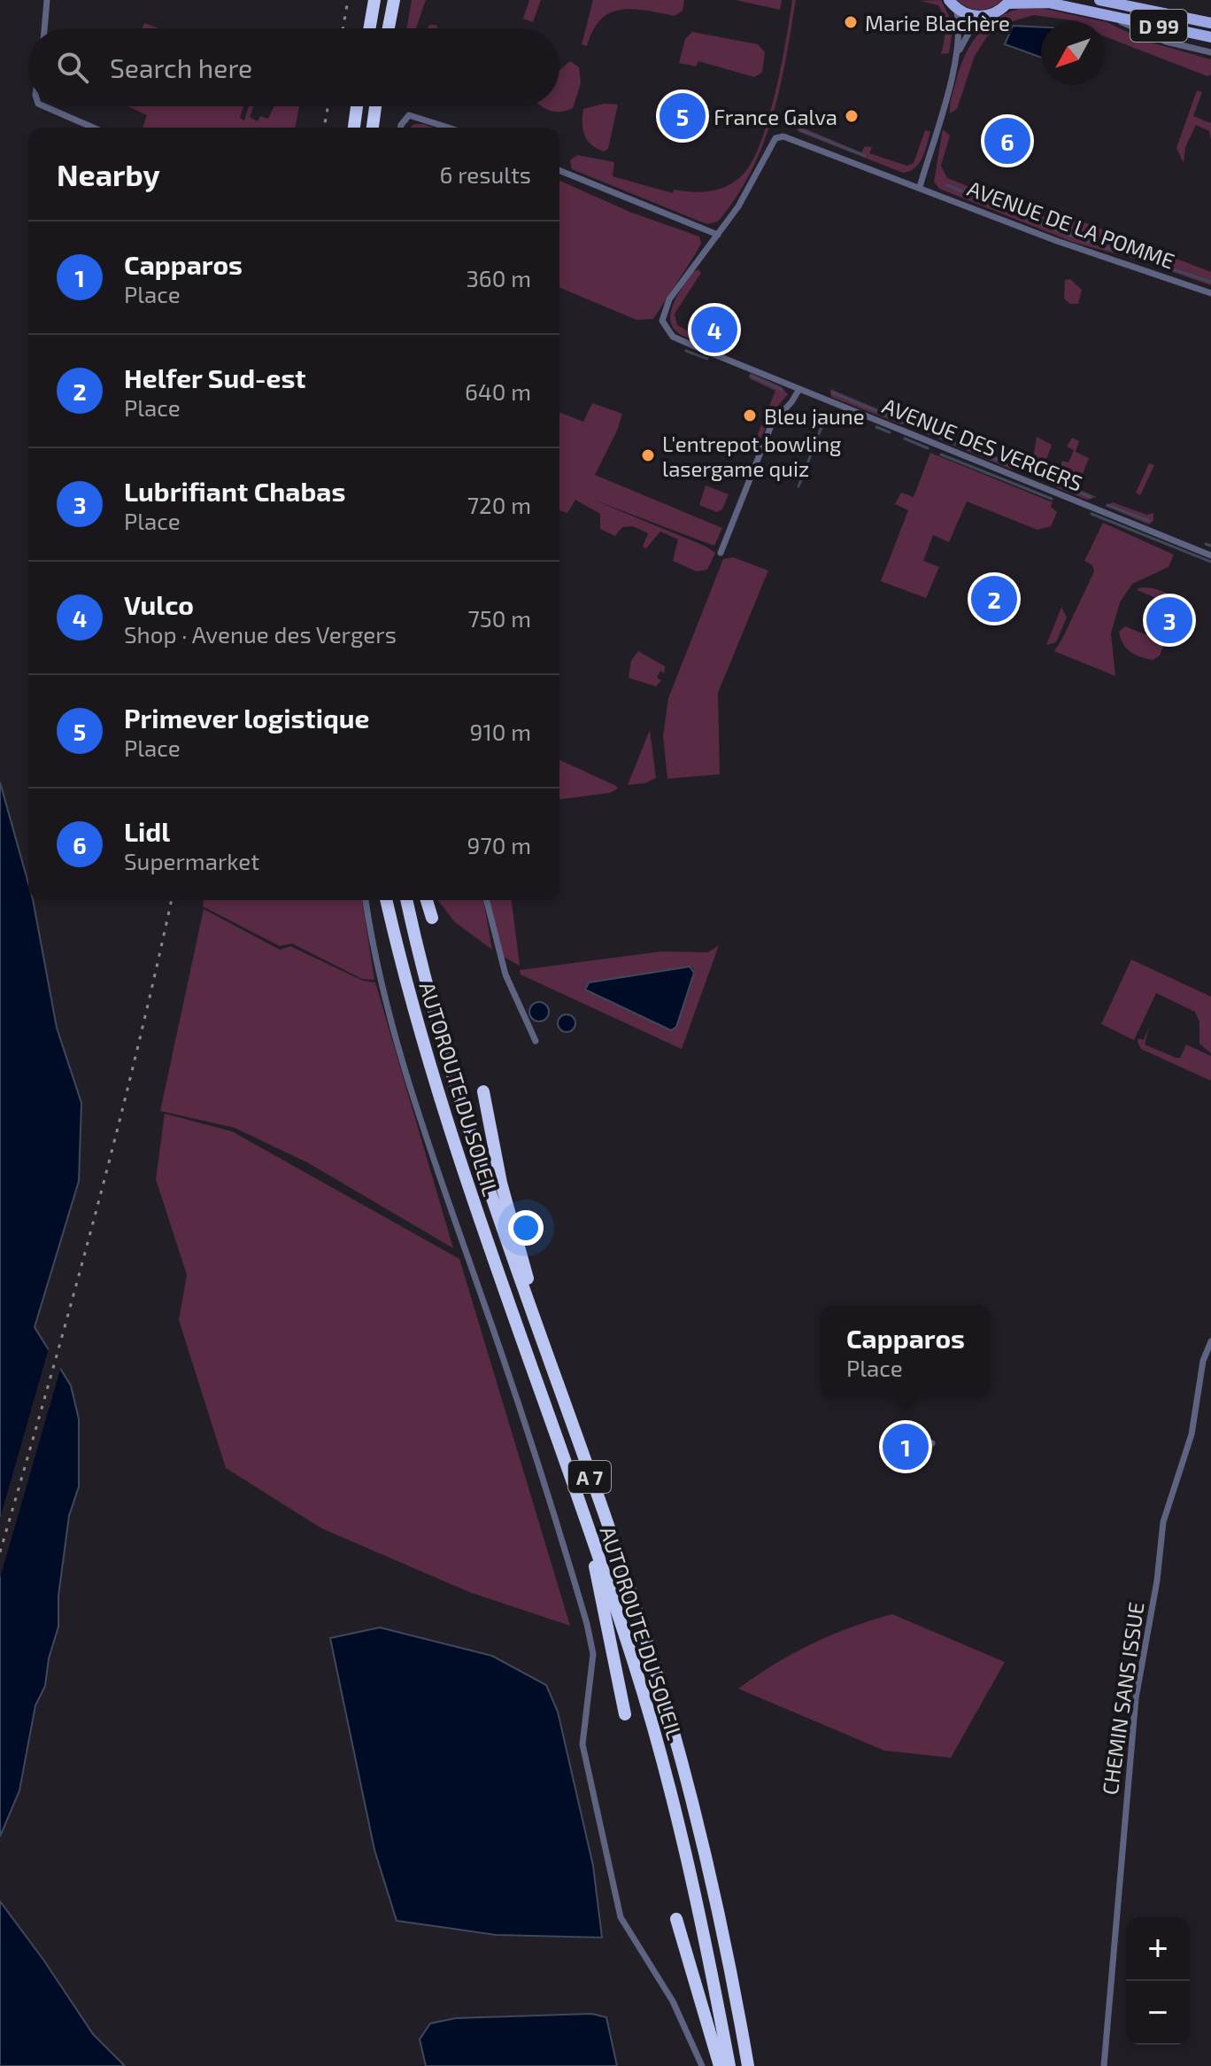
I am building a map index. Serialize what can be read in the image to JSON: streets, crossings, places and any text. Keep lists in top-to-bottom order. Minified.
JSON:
{"streets":{"highway":["AUTOROUTE DU SOLEIL","A 7"],"main road":["D 99"],"street":["AVENUE DE LA POMME","AVENUE DES VERGERS","CHEMIN SANS ISSUE"]},"crossings":[["AVENUE DE LA POMME","AVENUE DES VERGERS"]],"places":["Marie Blachère","France Galva","Bleu jaune","L'entrepot bowling lasergame quiz"],"north":"bottom left","page":{"search":"Search here","pins":["5","6","4","2","3","1"],"heading":["Nearby","6 results"],"list":[{"mark":"1","name":"Capparos","note":"Place","value":"360 m"},{"mark":"2","name":"Helfer Sud-est","note":"Place","value":"640 m"},{"mark":"3","name":"Lubrifiant Chabas","note":"Place","value":"720 m"},{"mark":"4","name":"Vulco","note":"Shop · Avenue des Vergers","value":"750 m"},{"mark":"5","name":"Primever logistique","note":"Place","value":"910 m"},{"mark":"6","name":"Lidl","note":"Supermarket","value":"970 m"}],"popup":["Capparos","Place"],"map_buttons":["+","−"]}}
